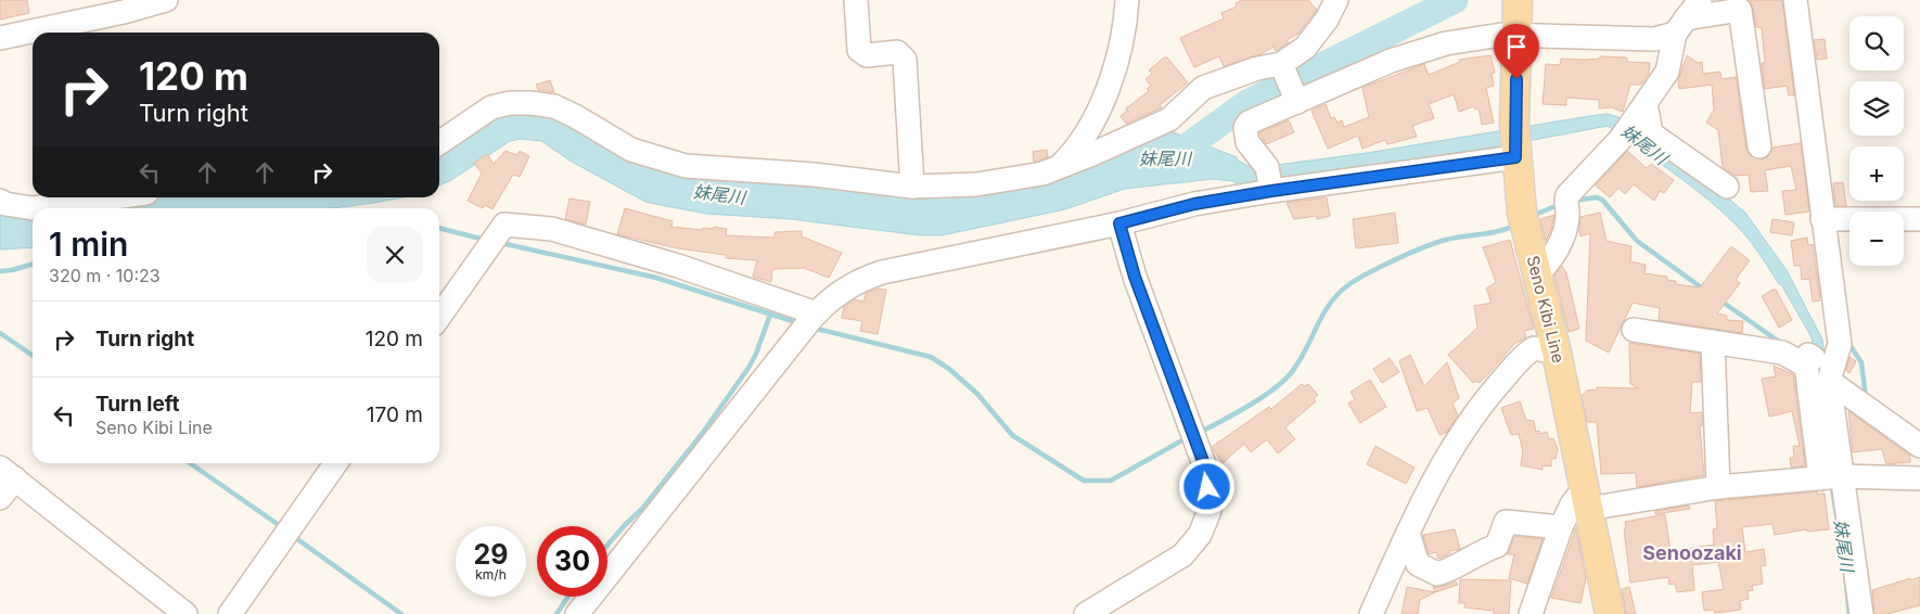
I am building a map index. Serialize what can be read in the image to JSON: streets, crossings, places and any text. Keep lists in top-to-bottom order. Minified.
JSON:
{"streets":{"main road":["Seno Kibi Line"]},"districts":["Senoozaki"],"water":["妹尾川"],"page":{"map_buttons":["+","−"],"turn":["120 m","Turn right"],"heading":["1 min","320 m · 10:23"],"list":[{"name":"Turn right","value":"120 m"},{"name":"Turn left","note":"Seno Kibi Line","value":"170 m"}],"speed":"29 km/h","limit":"30"}}
